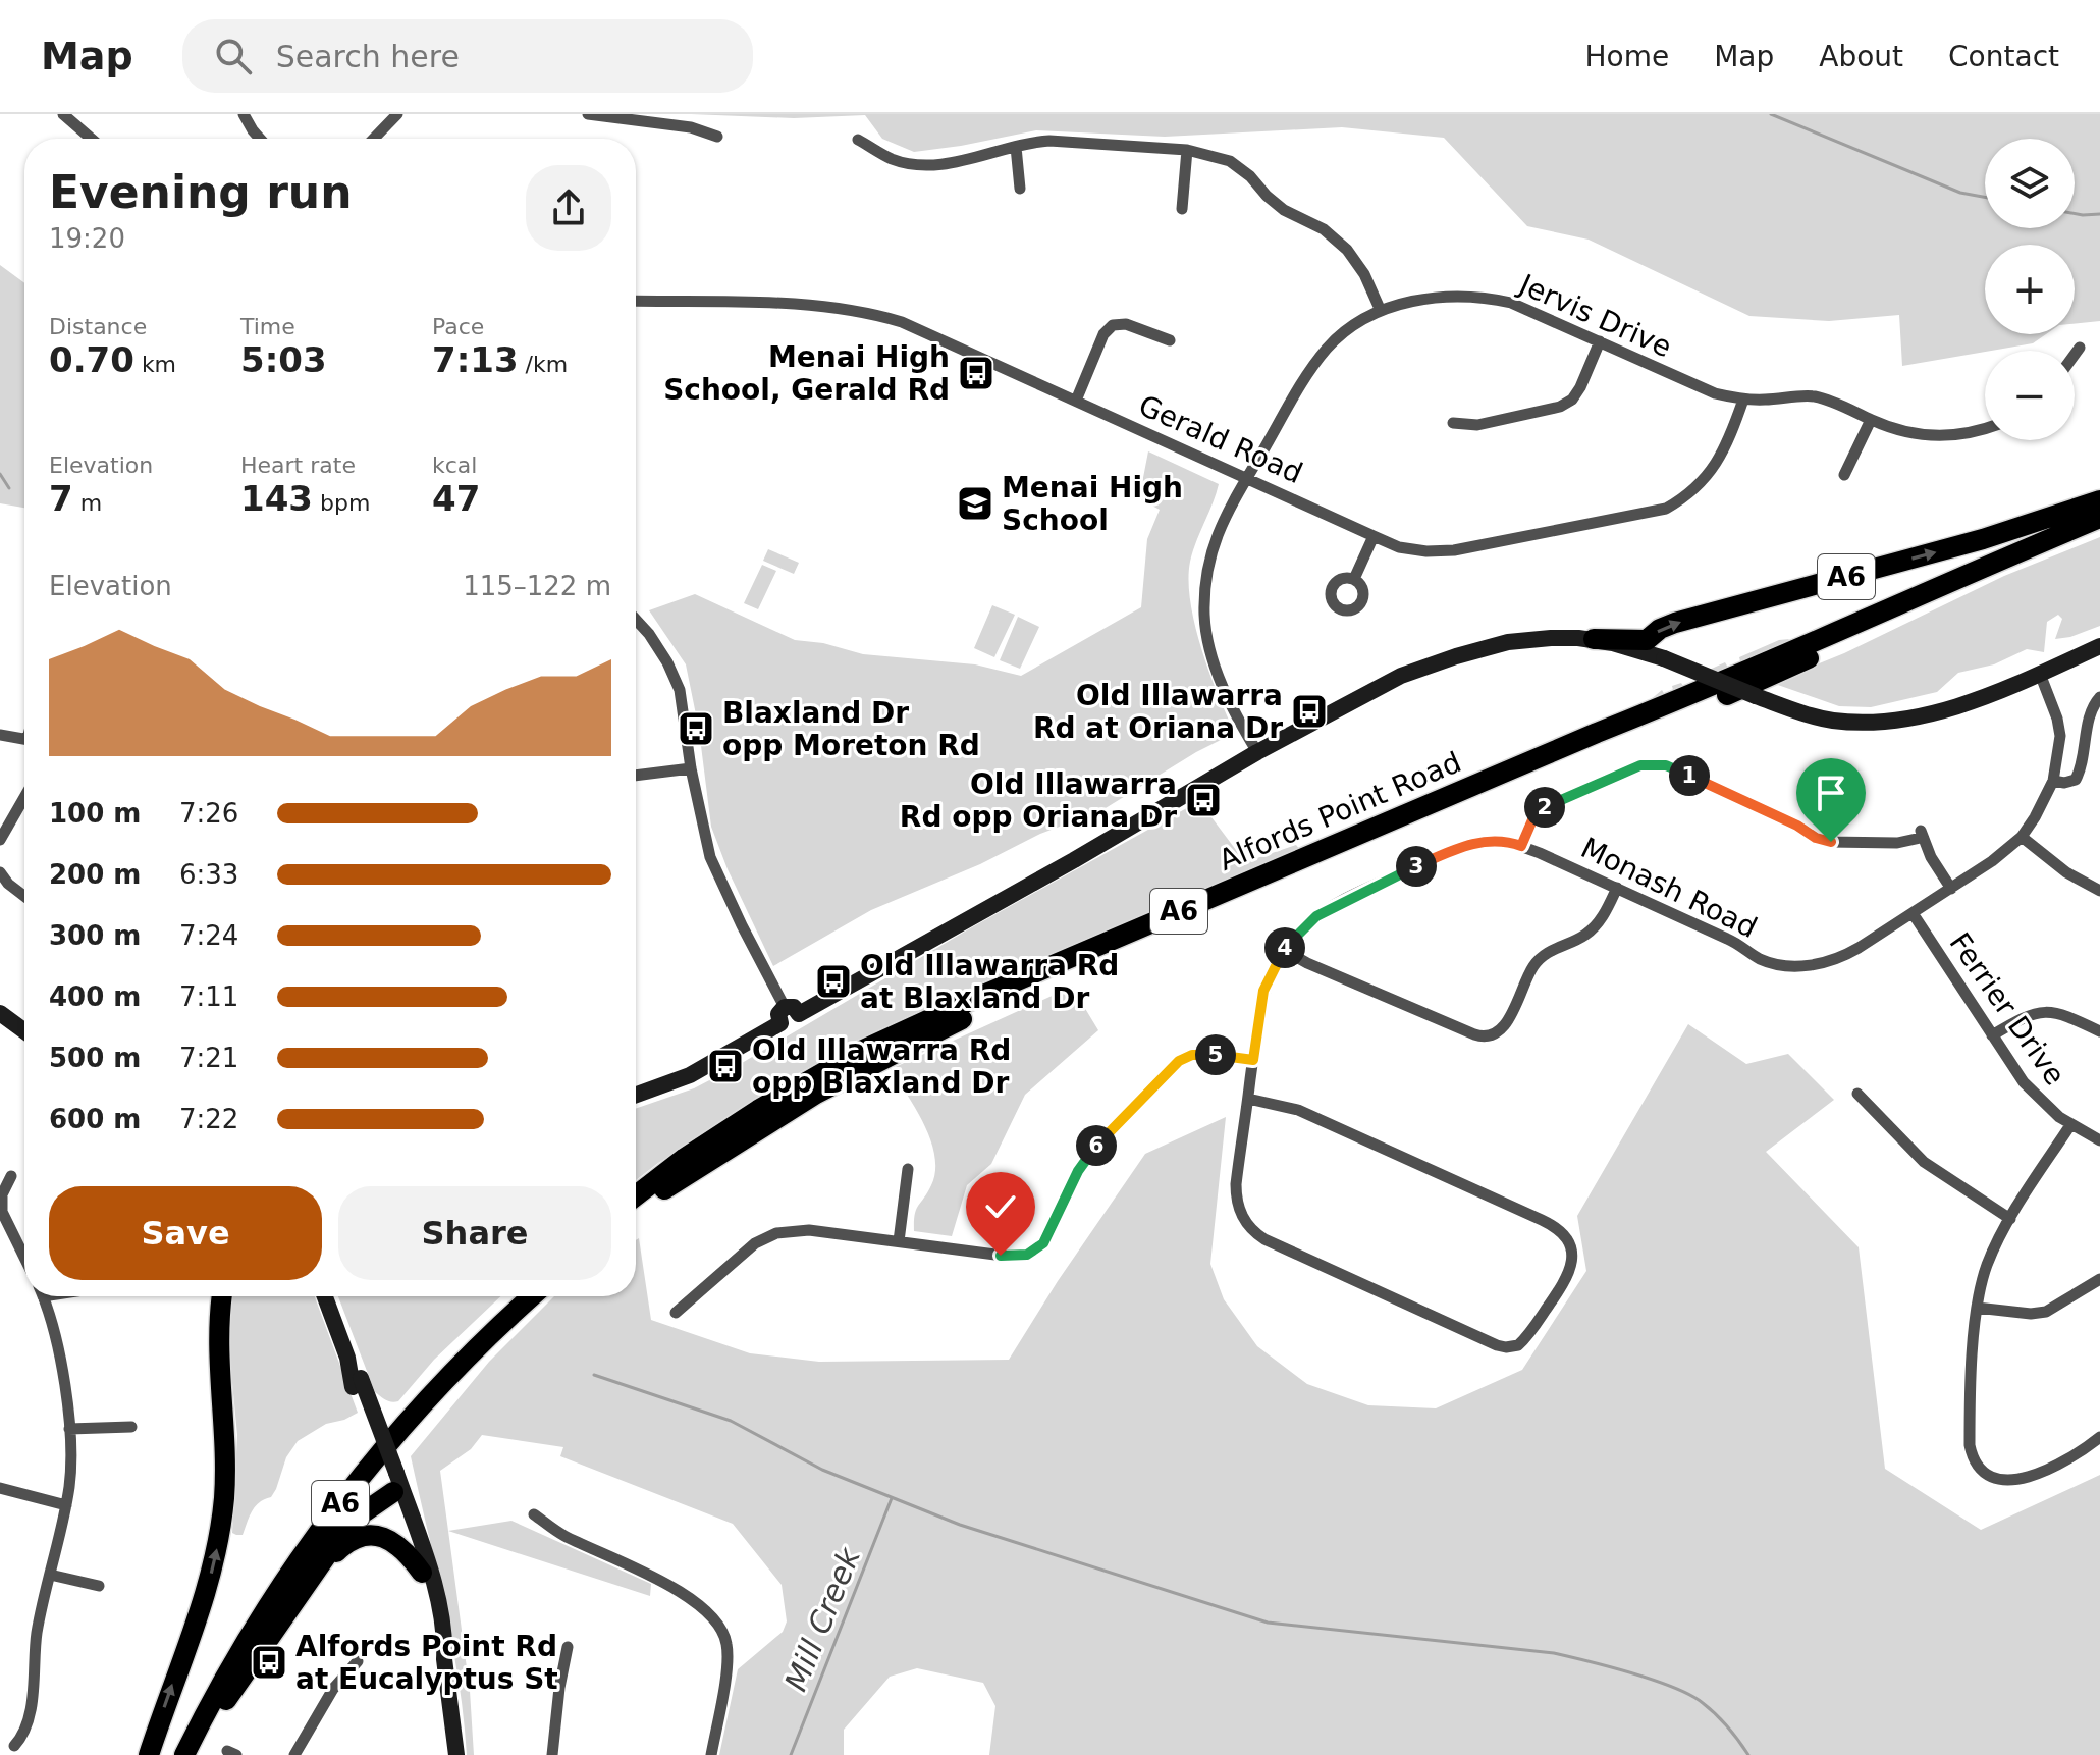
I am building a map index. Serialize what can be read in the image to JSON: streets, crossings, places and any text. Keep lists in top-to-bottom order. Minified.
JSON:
{"streets":{"highway":["A6","Alfords Point Road"],"street":["Jervis Drive","Gerald Road","Monash Road","Ferrier Drive"]},"crossings":[["Jervis Drive","Gerald Road"],["Monash Road","Ferrier Drive"]],"water":["Mill Creek"],"places":{"bus stop":["Menai High School, Gerald Rd","Old Illawarra Rd at Oriana Dr","Blaxland Dr opp Moreton Rd","Old Illawarra Rd opp Oriana Dr","Old Illawarra Rd at Blaxland Dr","Old Illawarra Rd opp Blaxland Dr","Alfords Point Rd at Eucalyptus St"],"school or university":["Menai High School"]},"page":{"header":"Map","search":"Search here","nav":["Home","Map","About","Contact"],"map_buttons":["+","−"],"heading":["Evening run","19:20"],"stats":[["Distance","0.70 km"],["Time","5:03"],["Pace","7:13 /km"],["Elevation","7 m"],["Heart rate","143 bpm"],["kcal","47"]],"chart":["Elevation","115–122 m"],"pins":["1","2","3","4","5","6"],"list":[{"name":"100 m","note":"7:26"},{"name":"200 m","note":"6:33"},{"name":"300 m","note":"7:24"},{"name":"400 m","note":"7:11"},{"name":"500 m","note":"7:21"},{"name":"600 m","note":"7:22"}],"buttons":["Save","Share"]}}
